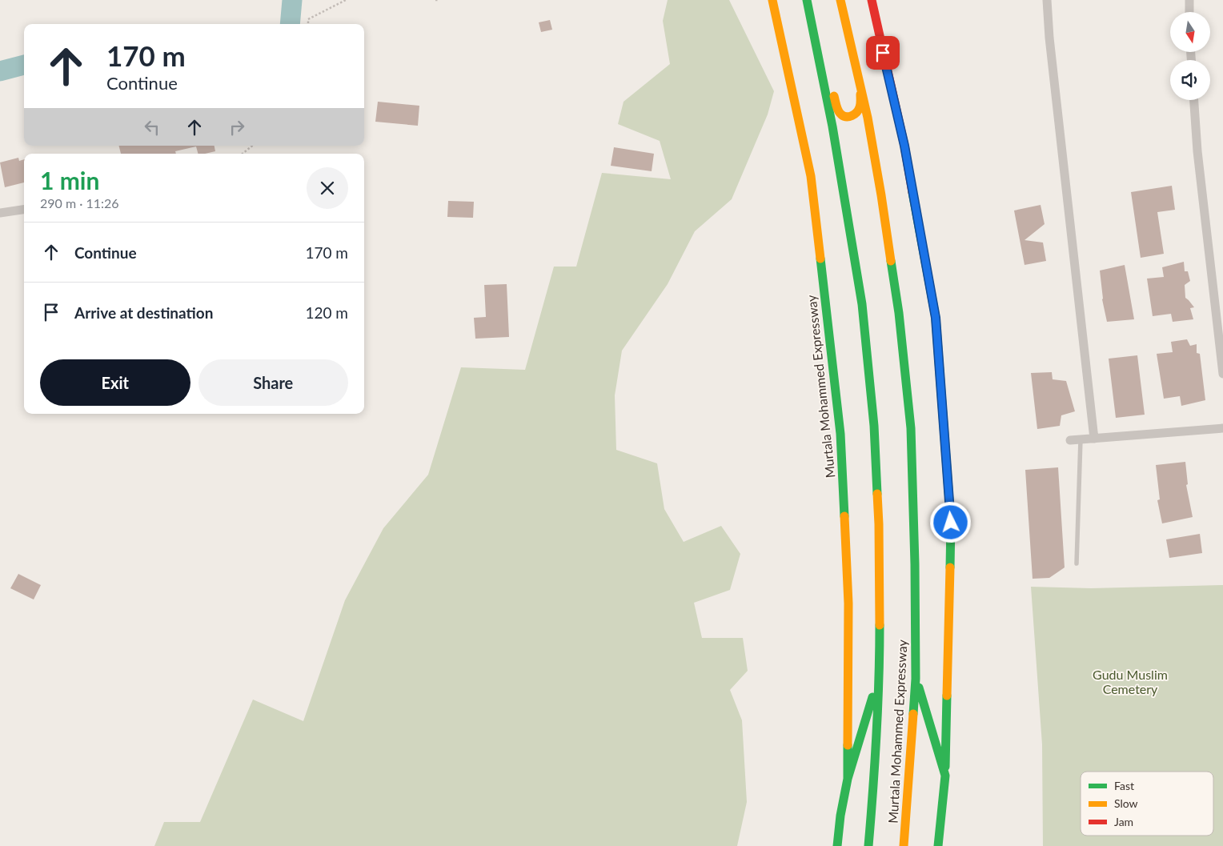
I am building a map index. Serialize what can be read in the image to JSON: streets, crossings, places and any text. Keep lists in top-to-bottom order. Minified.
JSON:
{"streets":{"main road":["Murtala Mohammed Expressway"]},"parks":["Gudu Muslim Cemetery"],"legend":["Fast","Slow","Jam"],"north":"bottom","page":{"turn":["170 m","Continue"],"heading":["1 min","290 m · 11:26"],"list":[{"name":"Continue","value":"170 m"},{"name":"Arrive at destination","value":"120 m"}],"buttons":["Exit","Share"]}}
